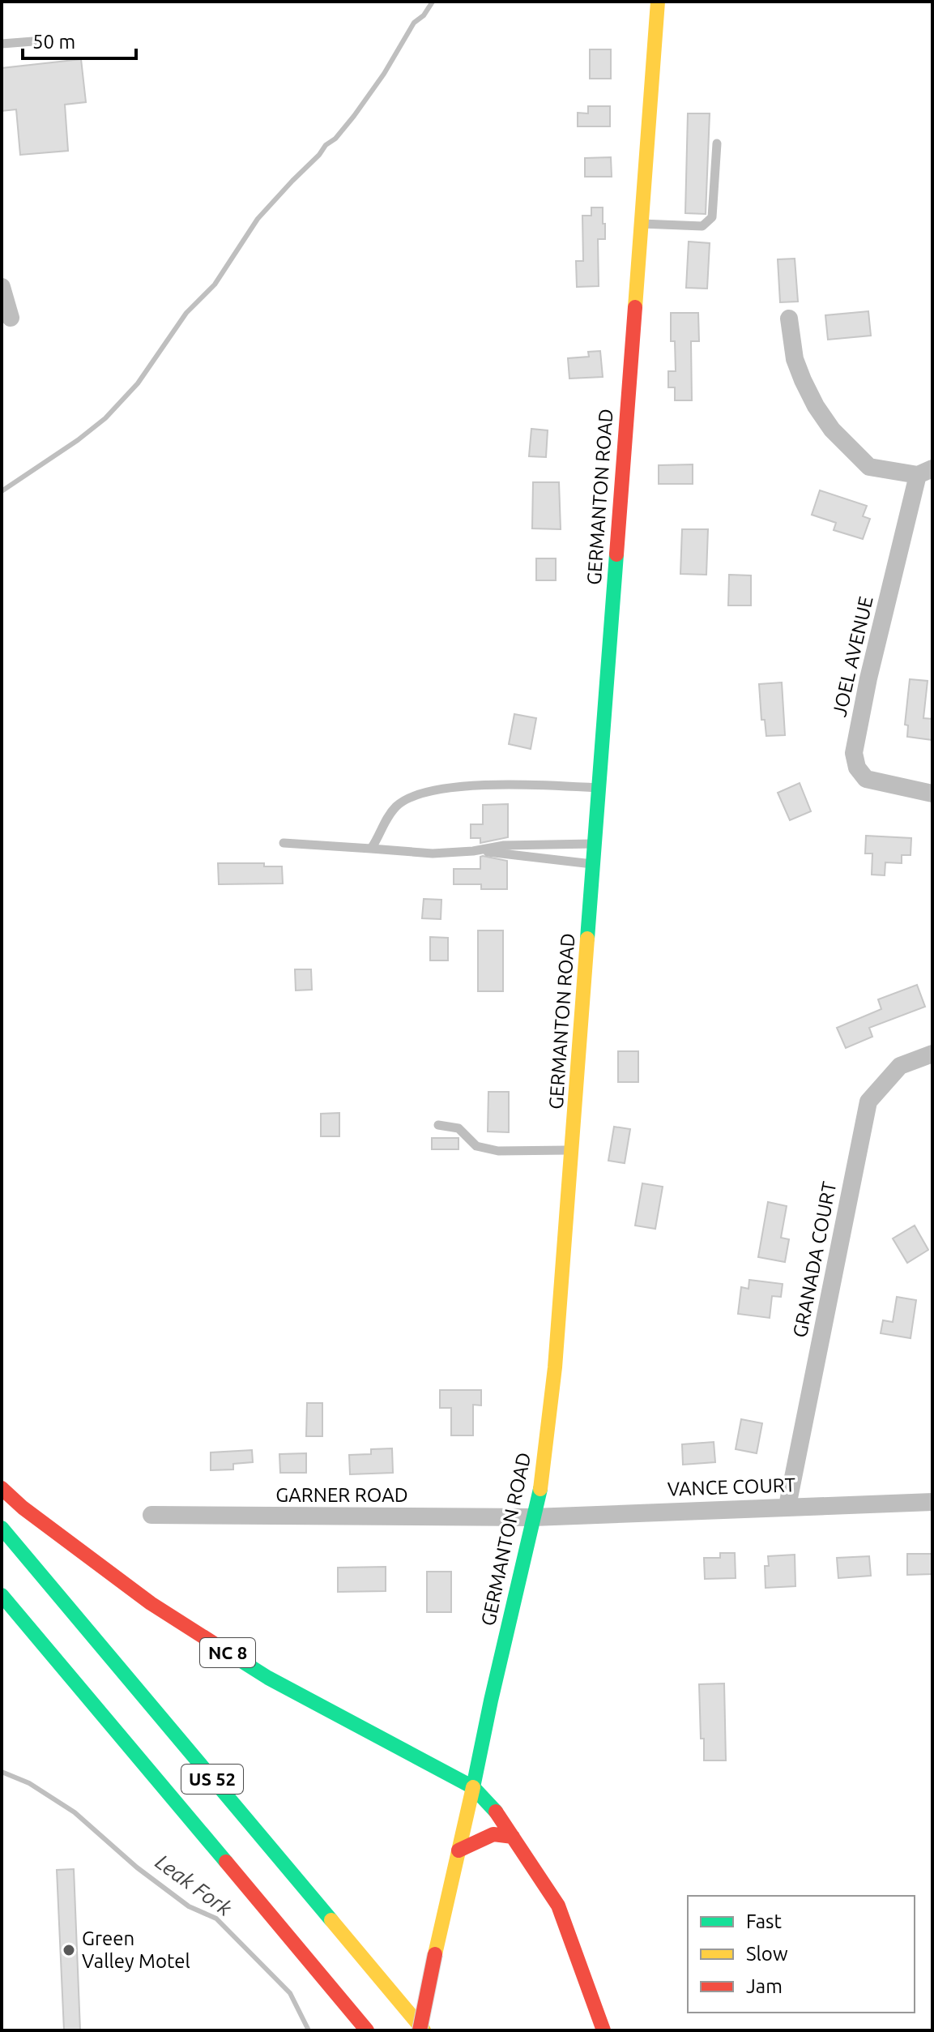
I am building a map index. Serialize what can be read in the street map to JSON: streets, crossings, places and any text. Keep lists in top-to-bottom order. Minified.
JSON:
{"streets":{"main road":["GERMANTON ROAD","NC 8","US 52"],"street":["JOEL AVENUE","GRANADA COURT","VANCE COURT","GARNER ROAD"]},"crossings":[["GERMANTON ROAD","VANCE COURT"],["GERMANTON ROAD","GARNER ROAD"],["GERMANTON ROAD","NC 8"],["GERMANTON ROAD","US 52"],["GRANADA COURT","VANCE COURT"],["VANCE COURT","GARNER ROAD"]],"water":["Leak Fork"],"places":["Green Valley Motel"],"legend":["Fast","Slow","Jam"],"scale_bar":"50 m"}
